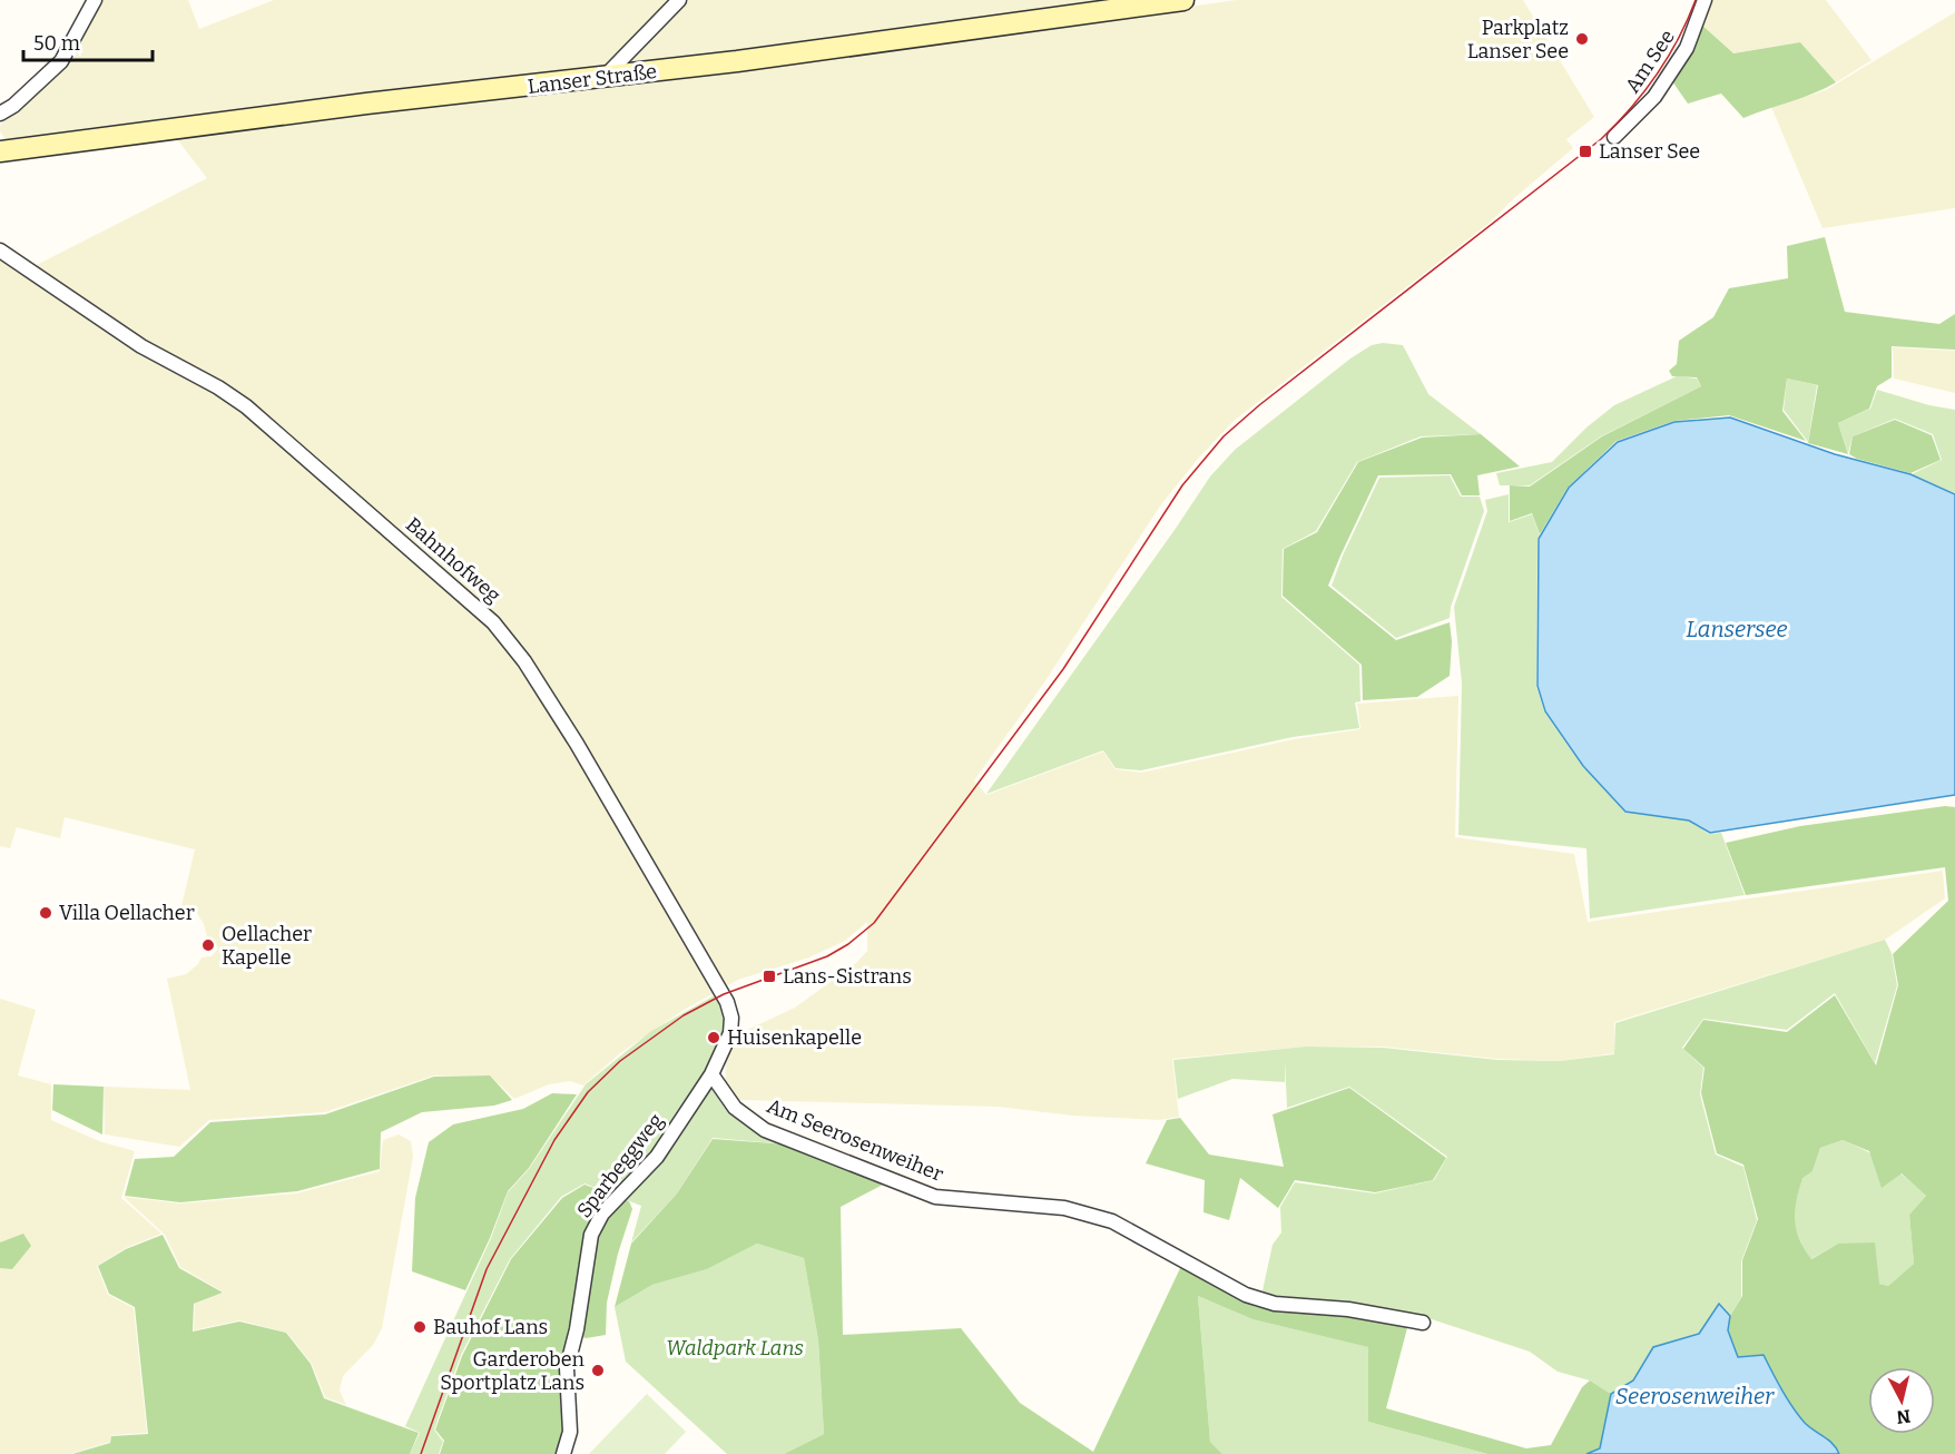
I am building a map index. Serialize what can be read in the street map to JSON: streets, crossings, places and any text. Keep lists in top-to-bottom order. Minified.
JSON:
{"streets":{"main road":["Lanser Straße"],"street":["Am See","Bahnhofweg","Am Seerosenweiher","Sparbeggweg"]},"crossings":[["Bahnhofweg","Sparbeggweg"],["Am Seerosenweiher","Sparbeggweg"]],"water":["Lansersee","Seerosenweiher"],"parks":["Waldpark Lans"],"places":{"other":["Parkplatz Lanser See","Villa Oellacher","Oellacher Kapelle","Huisenkapelle","Bauhof Lans","Garderoben Sportplatz Lans"],"transit":["Lanser See","Lans-Sistrans"]},"scale_bar":"50 m","north":"bottom"}
